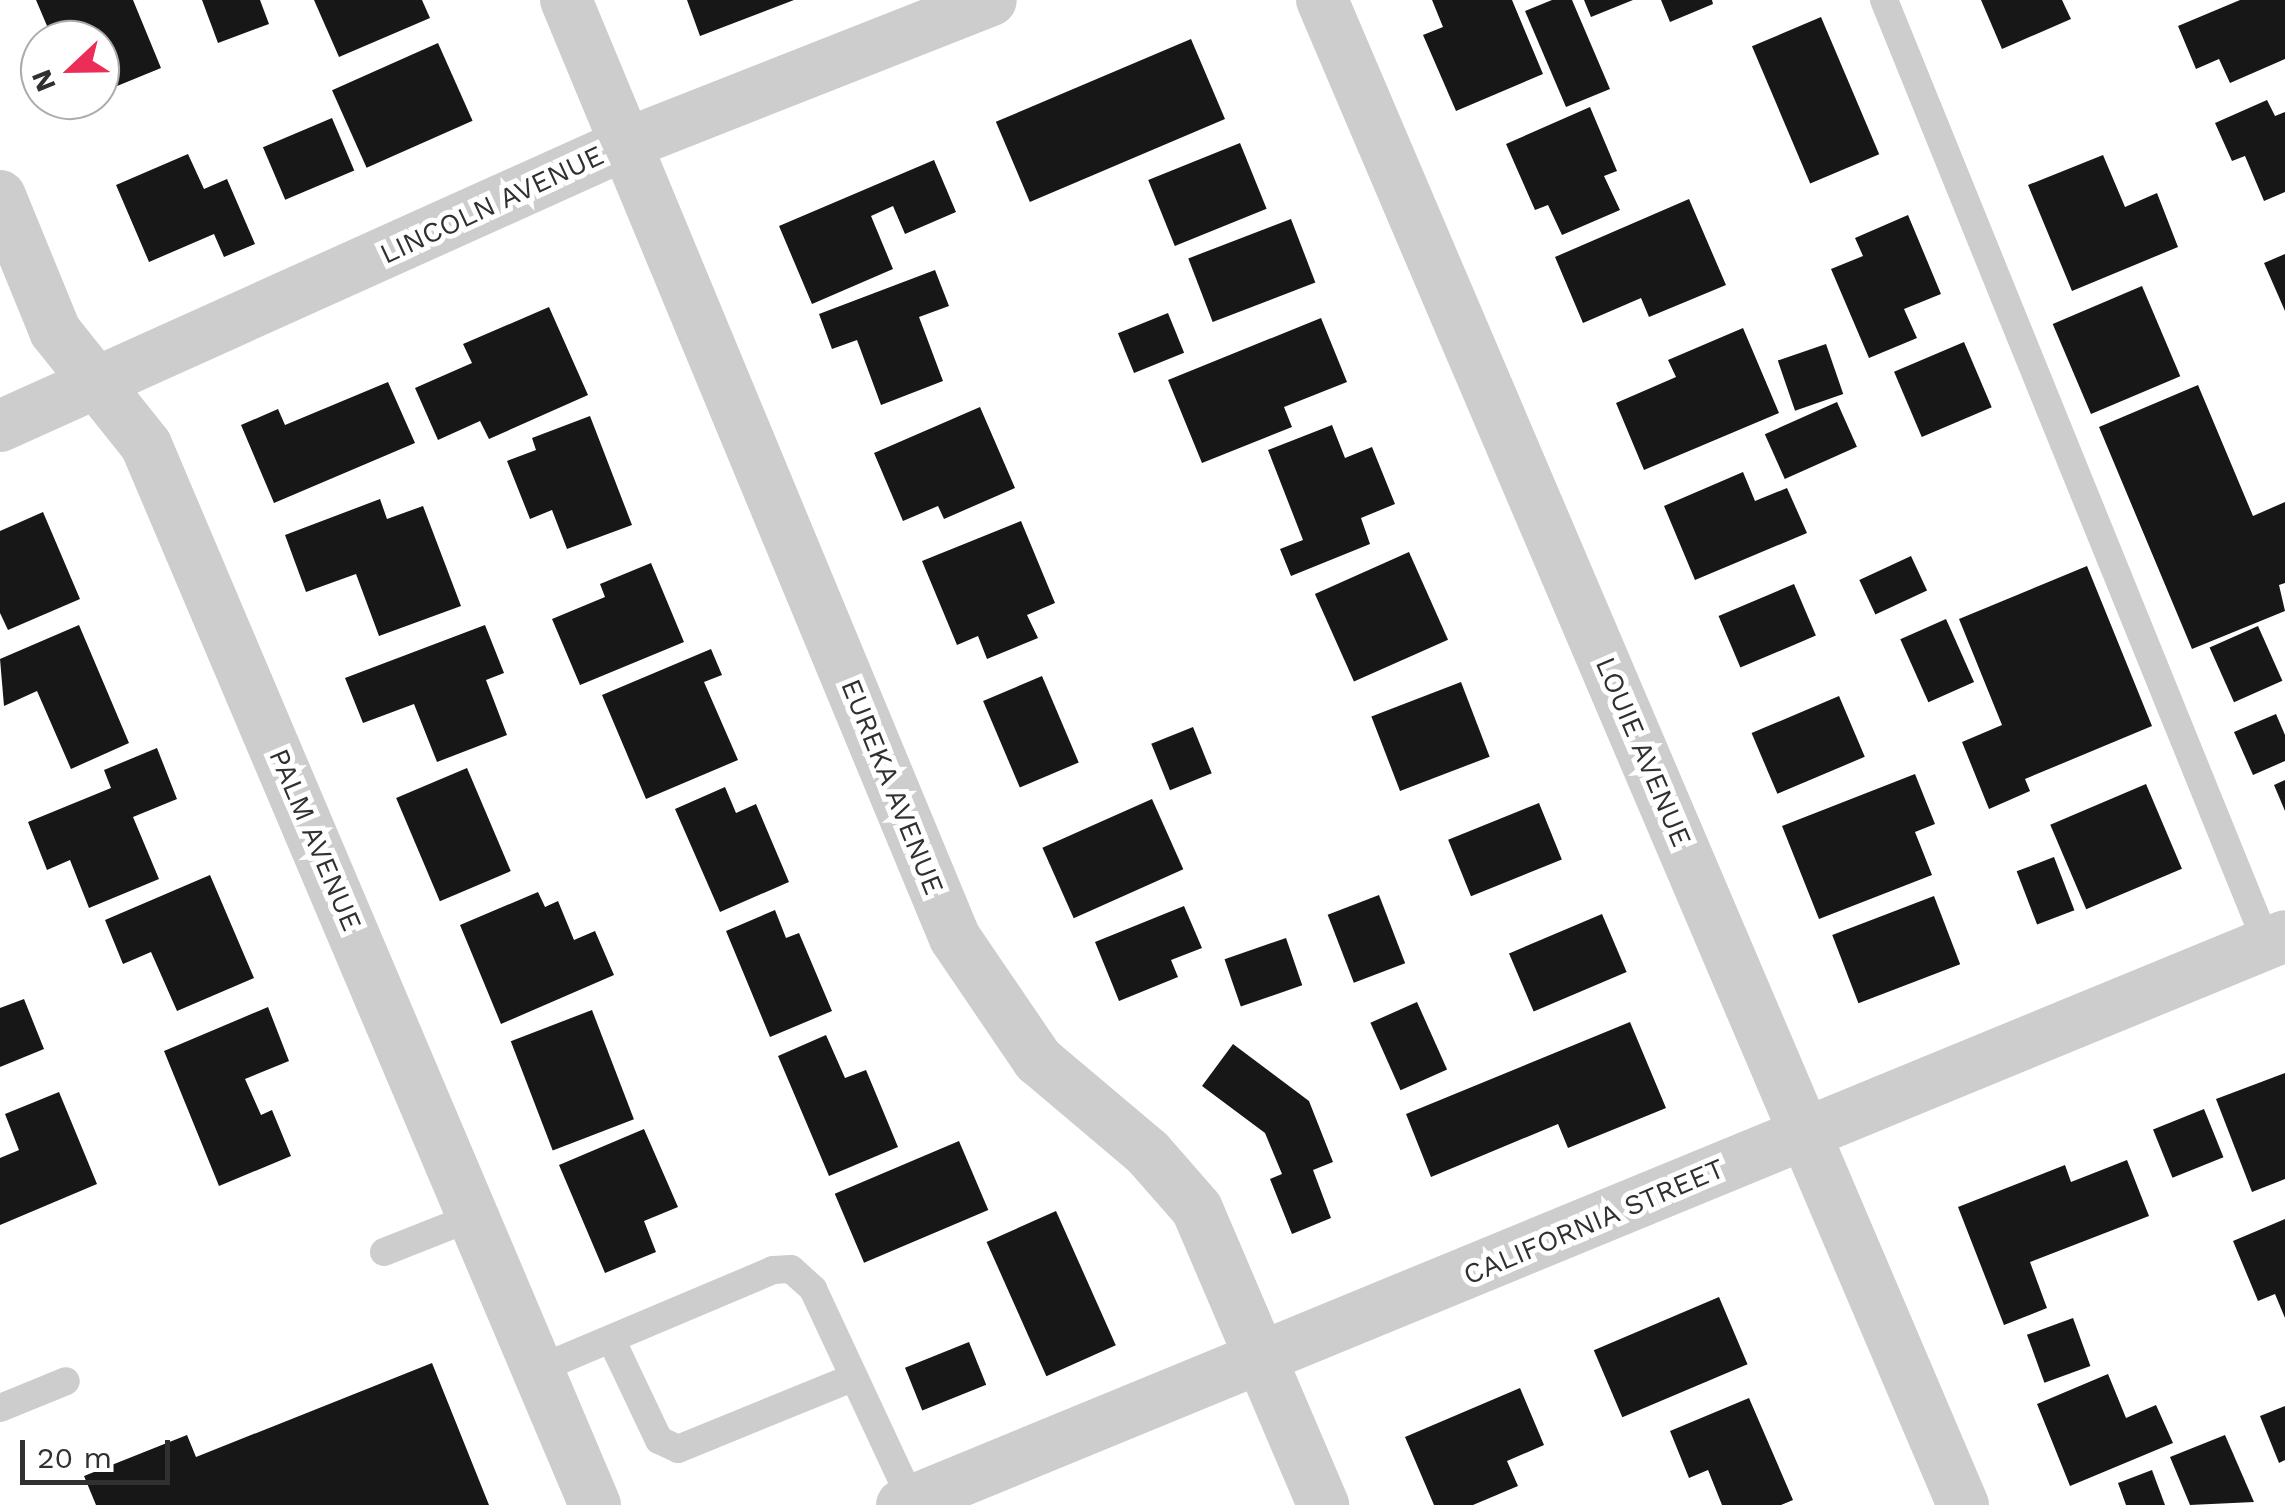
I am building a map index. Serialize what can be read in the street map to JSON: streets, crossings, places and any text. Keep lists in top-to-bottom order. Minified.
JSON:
{"streets":{"street":["LINCOLN AVENUE","LOUIE AVENUE","EUREKA AVENUE","PALM AVENUE","CALIFORNIA STREET"]},"crossings":[["LINCOLN AVENUE","EUREKA AVENUE"],["LINCOLN AVENUE","PALM AVENUE"],["LOUIE AVENUE","CALIFORNIA STREET"],["EUREKA AVENUE","CALIFORNIA STREET"]],"scale_bar":"20 m","north":"left"}
